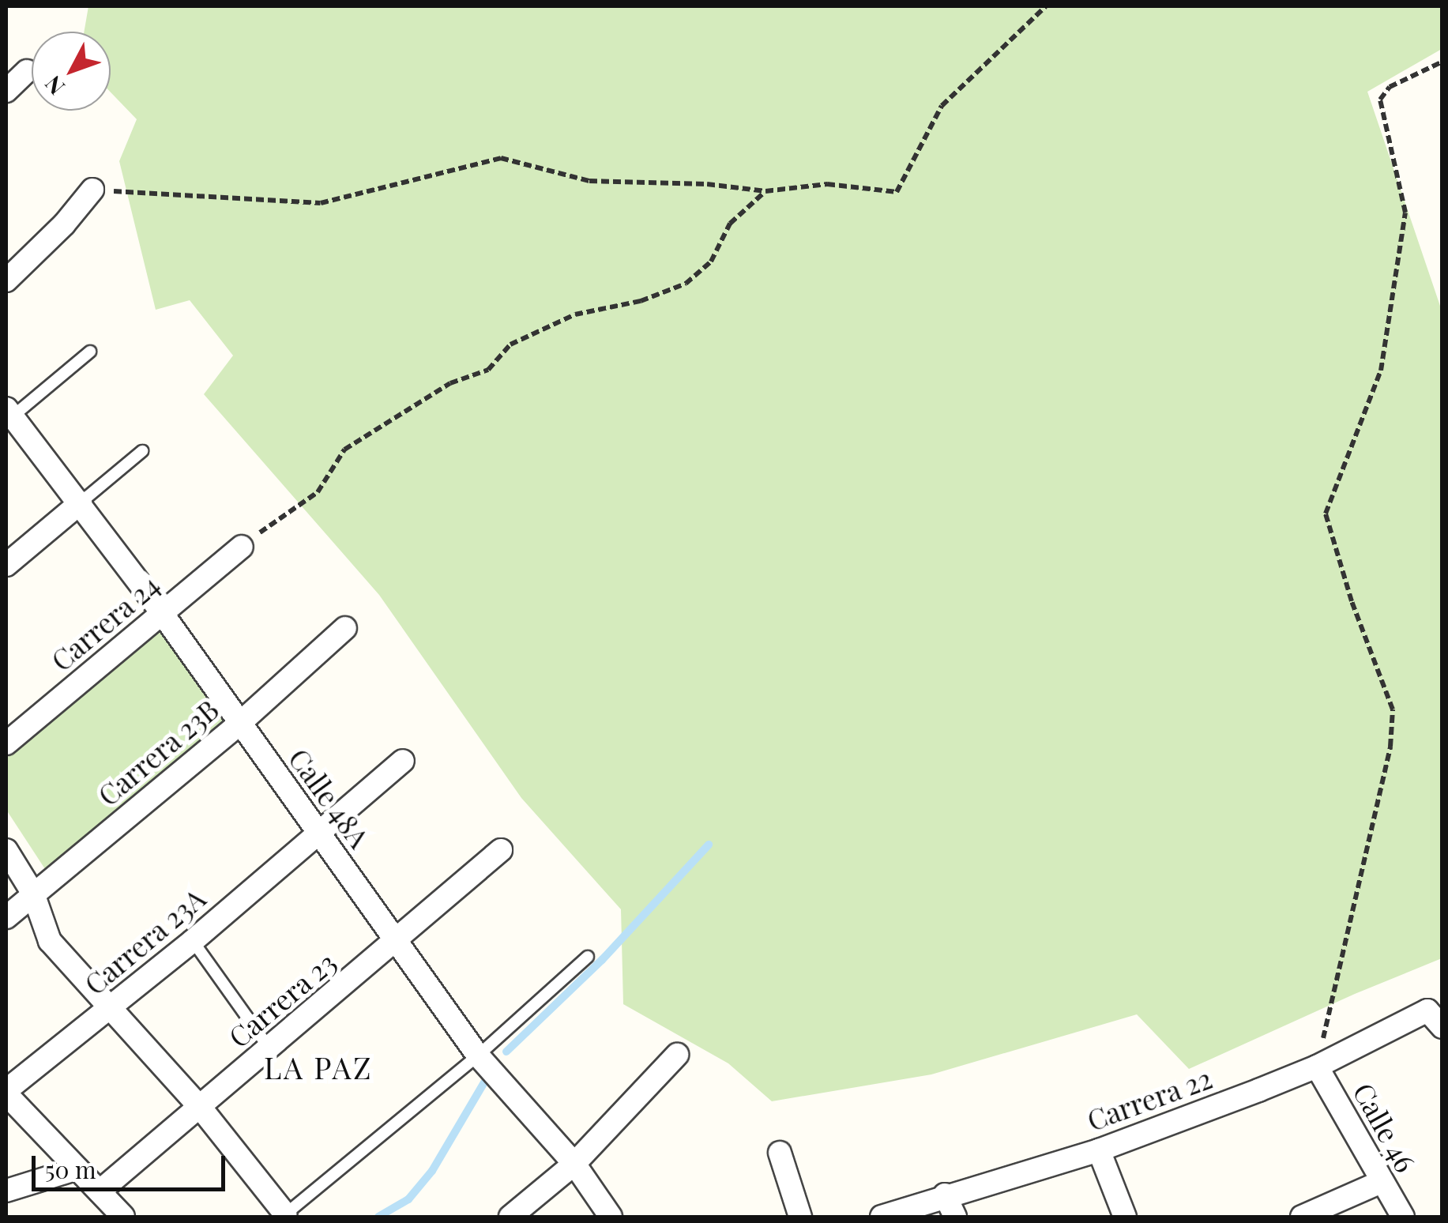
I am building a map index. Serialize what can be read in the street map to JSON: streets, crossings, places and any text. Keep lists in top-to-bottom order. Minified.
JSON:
{"streets":{"street":["Carrera 24","Carrera 23B","Calle 48A","Carrera 23A","Carrera 23","Carrera 22","Calle 46"]},"crossings":[["Carrera 24","Calle 48A"],["Carrera 23B","Calle 48A"],["Calle 48A","Carrera 23A"],["Calle 48A","Carrera 23"],["Carrera 22","Calle 46"]],"districts":["LA PAZ"],"scale_bar":"50 m","north":"bottom left"}
